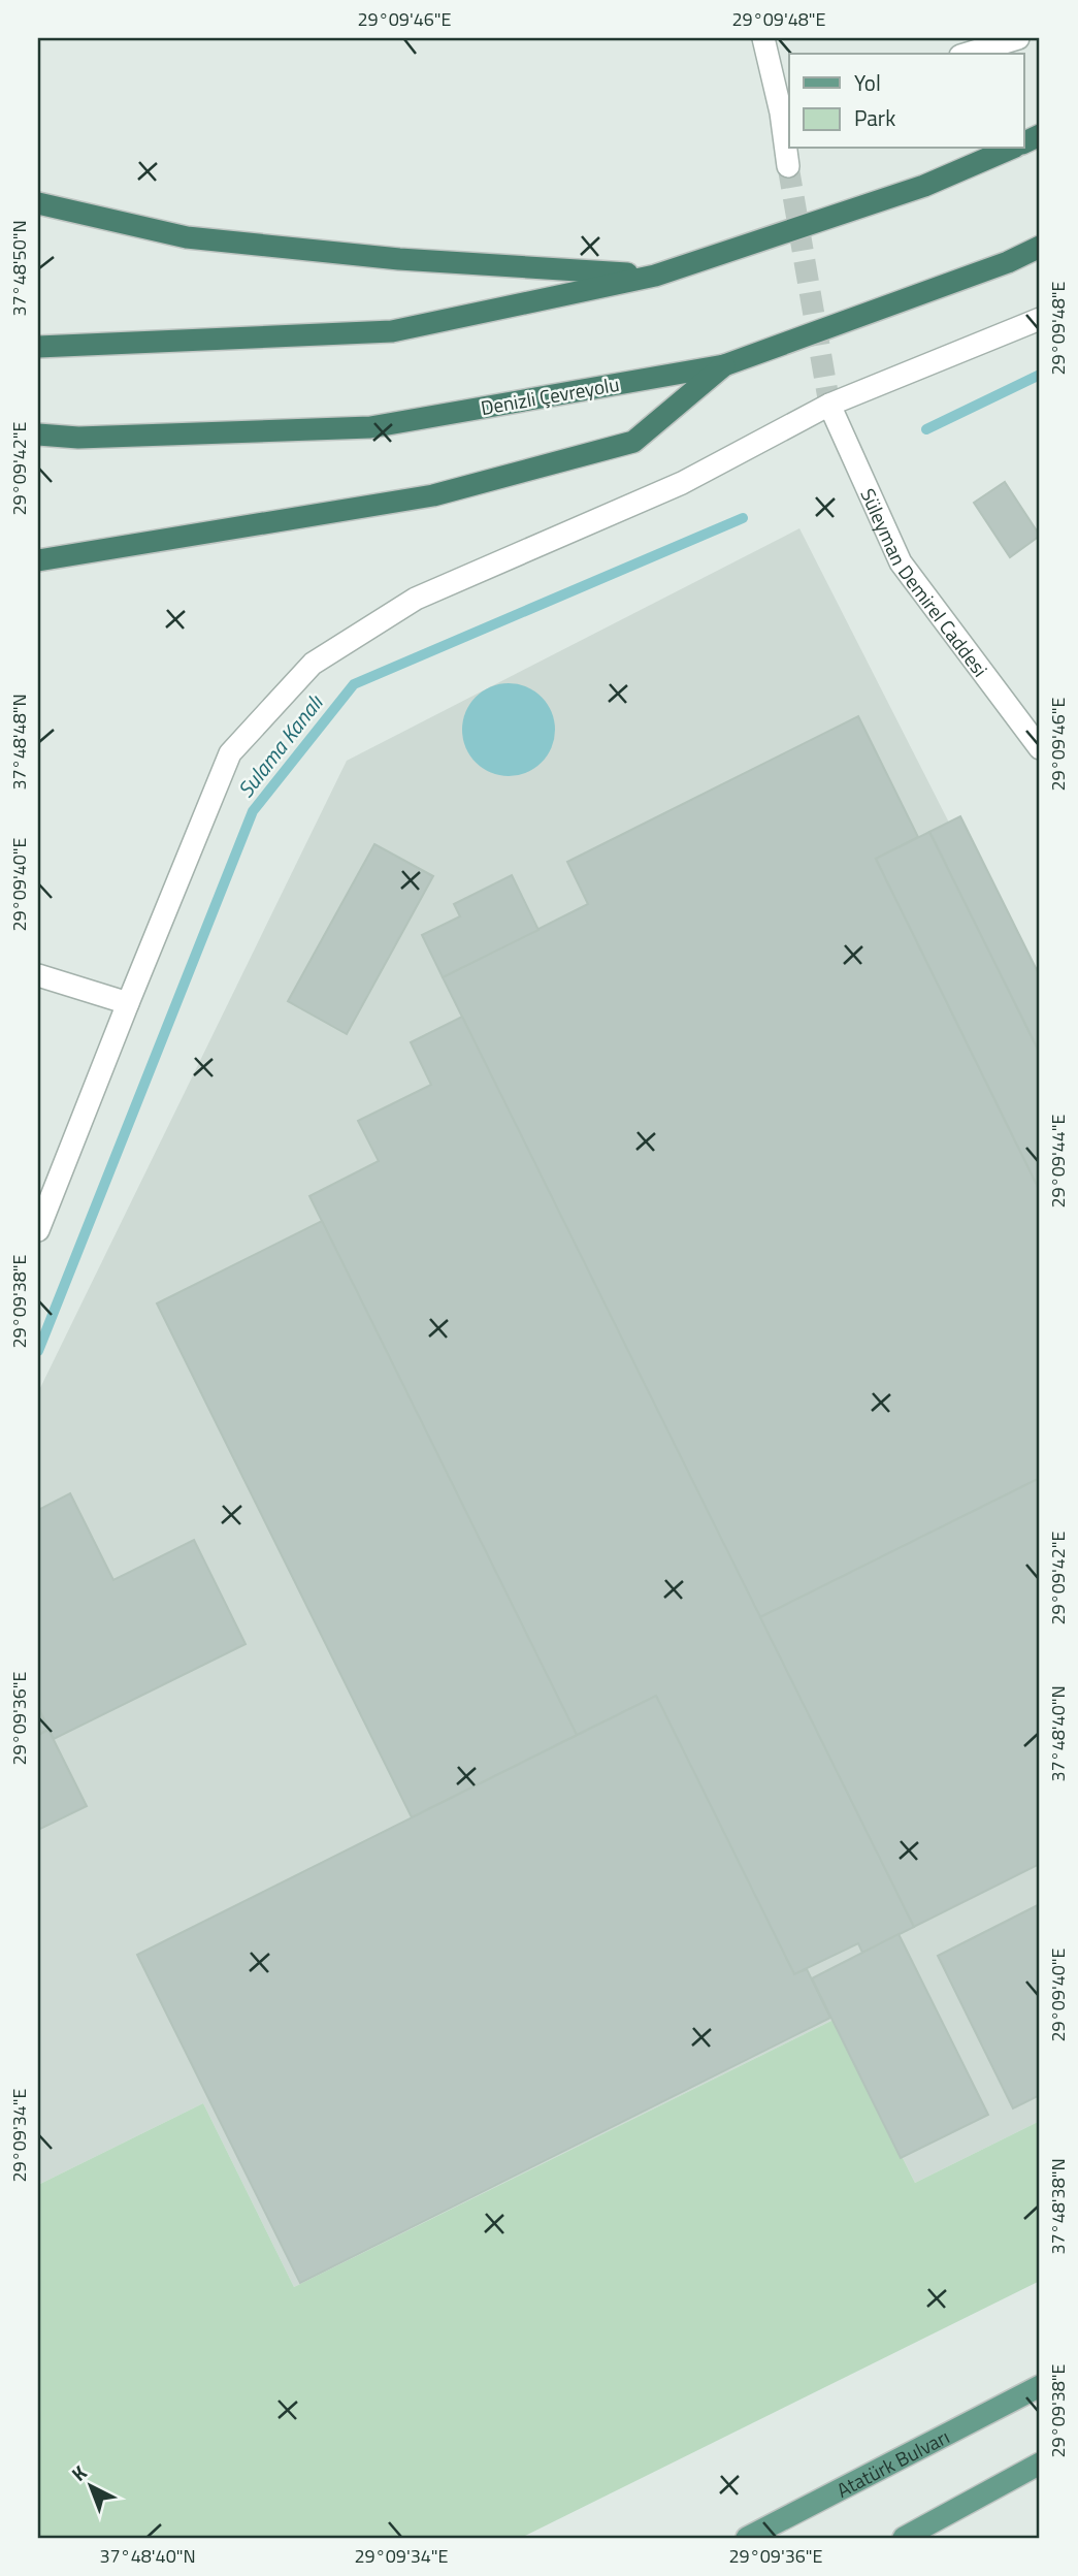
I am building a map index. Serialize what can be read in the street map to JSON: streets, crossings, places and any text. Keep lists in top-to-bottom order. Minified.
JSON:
{"streets":{"highway":["Denizli Çevreyolu"],"main road":["Atatürk Bulvarı"],"street":["Süleyman Demirel Caddesi"]},"water":["Sulama Kanalı"],"legend":["Yol","Park"],"north":"top left","coordinates":["29°09'46\"E","29°09'48\"E","37°48'50\"N","29°09'42\"E","37°48'48\"N","29°09'40\"E","29°09'44\"E","29°09'38\"E","29°09'36\"E","37°48'40\"N","29°09'34\"E","37°48'38\"N"]}
